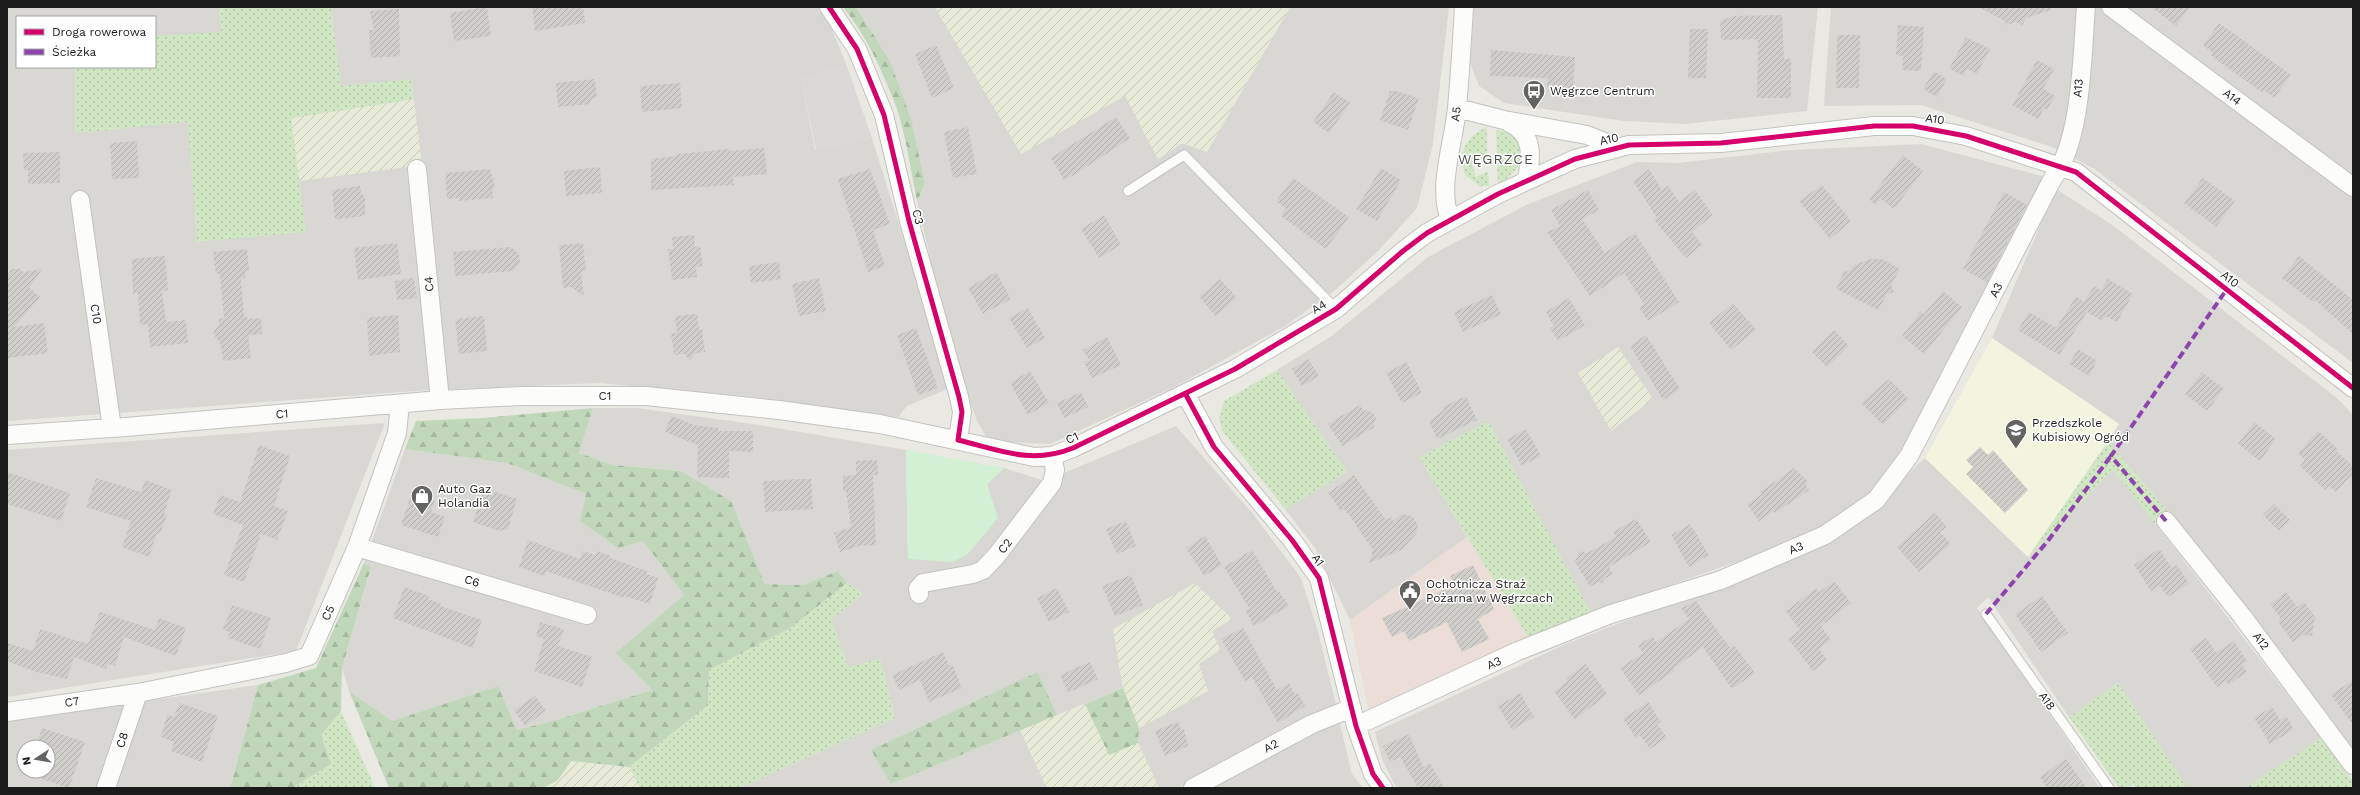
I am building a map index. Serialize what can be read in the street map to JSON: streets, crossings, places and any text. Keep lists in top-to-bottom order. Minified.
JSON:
{"streets":{"street":["A13","A14","A5","A10","C3","C4","A3","A4","C10","C1","C2","A1","C6","C5","A12","C7","C8","A2"],"lane":["A18"]},"crossings":[["A13","A10"],["A13","A3"],["A5","A10"],["A5","A4"],["A10","A3"],["A10","A4"],["C3","C1"],["C4","C1"],["A3","A1"],["A4","C1"],["A4","A1"],["C10","C1"],["C1","C2"],["C1","A1"],["C1","C5"],["A1","A2"],["C6","C5"],["C5","C7"],["C5","C8"],["C7","C8"]],"districts":["WĘGRZCE"],"places":{"bus stop":["Węgrzce Centrum"],"school or university":["Przedszkole Kubisiowy Ogród"],"shop":["Auto Gaz Holandia"],"public building":["Ochotnicza Straż Pożarna w Węgrzcach"]},"legend":["Droga rowerowa","Ścieżka"],"north":"left"}
